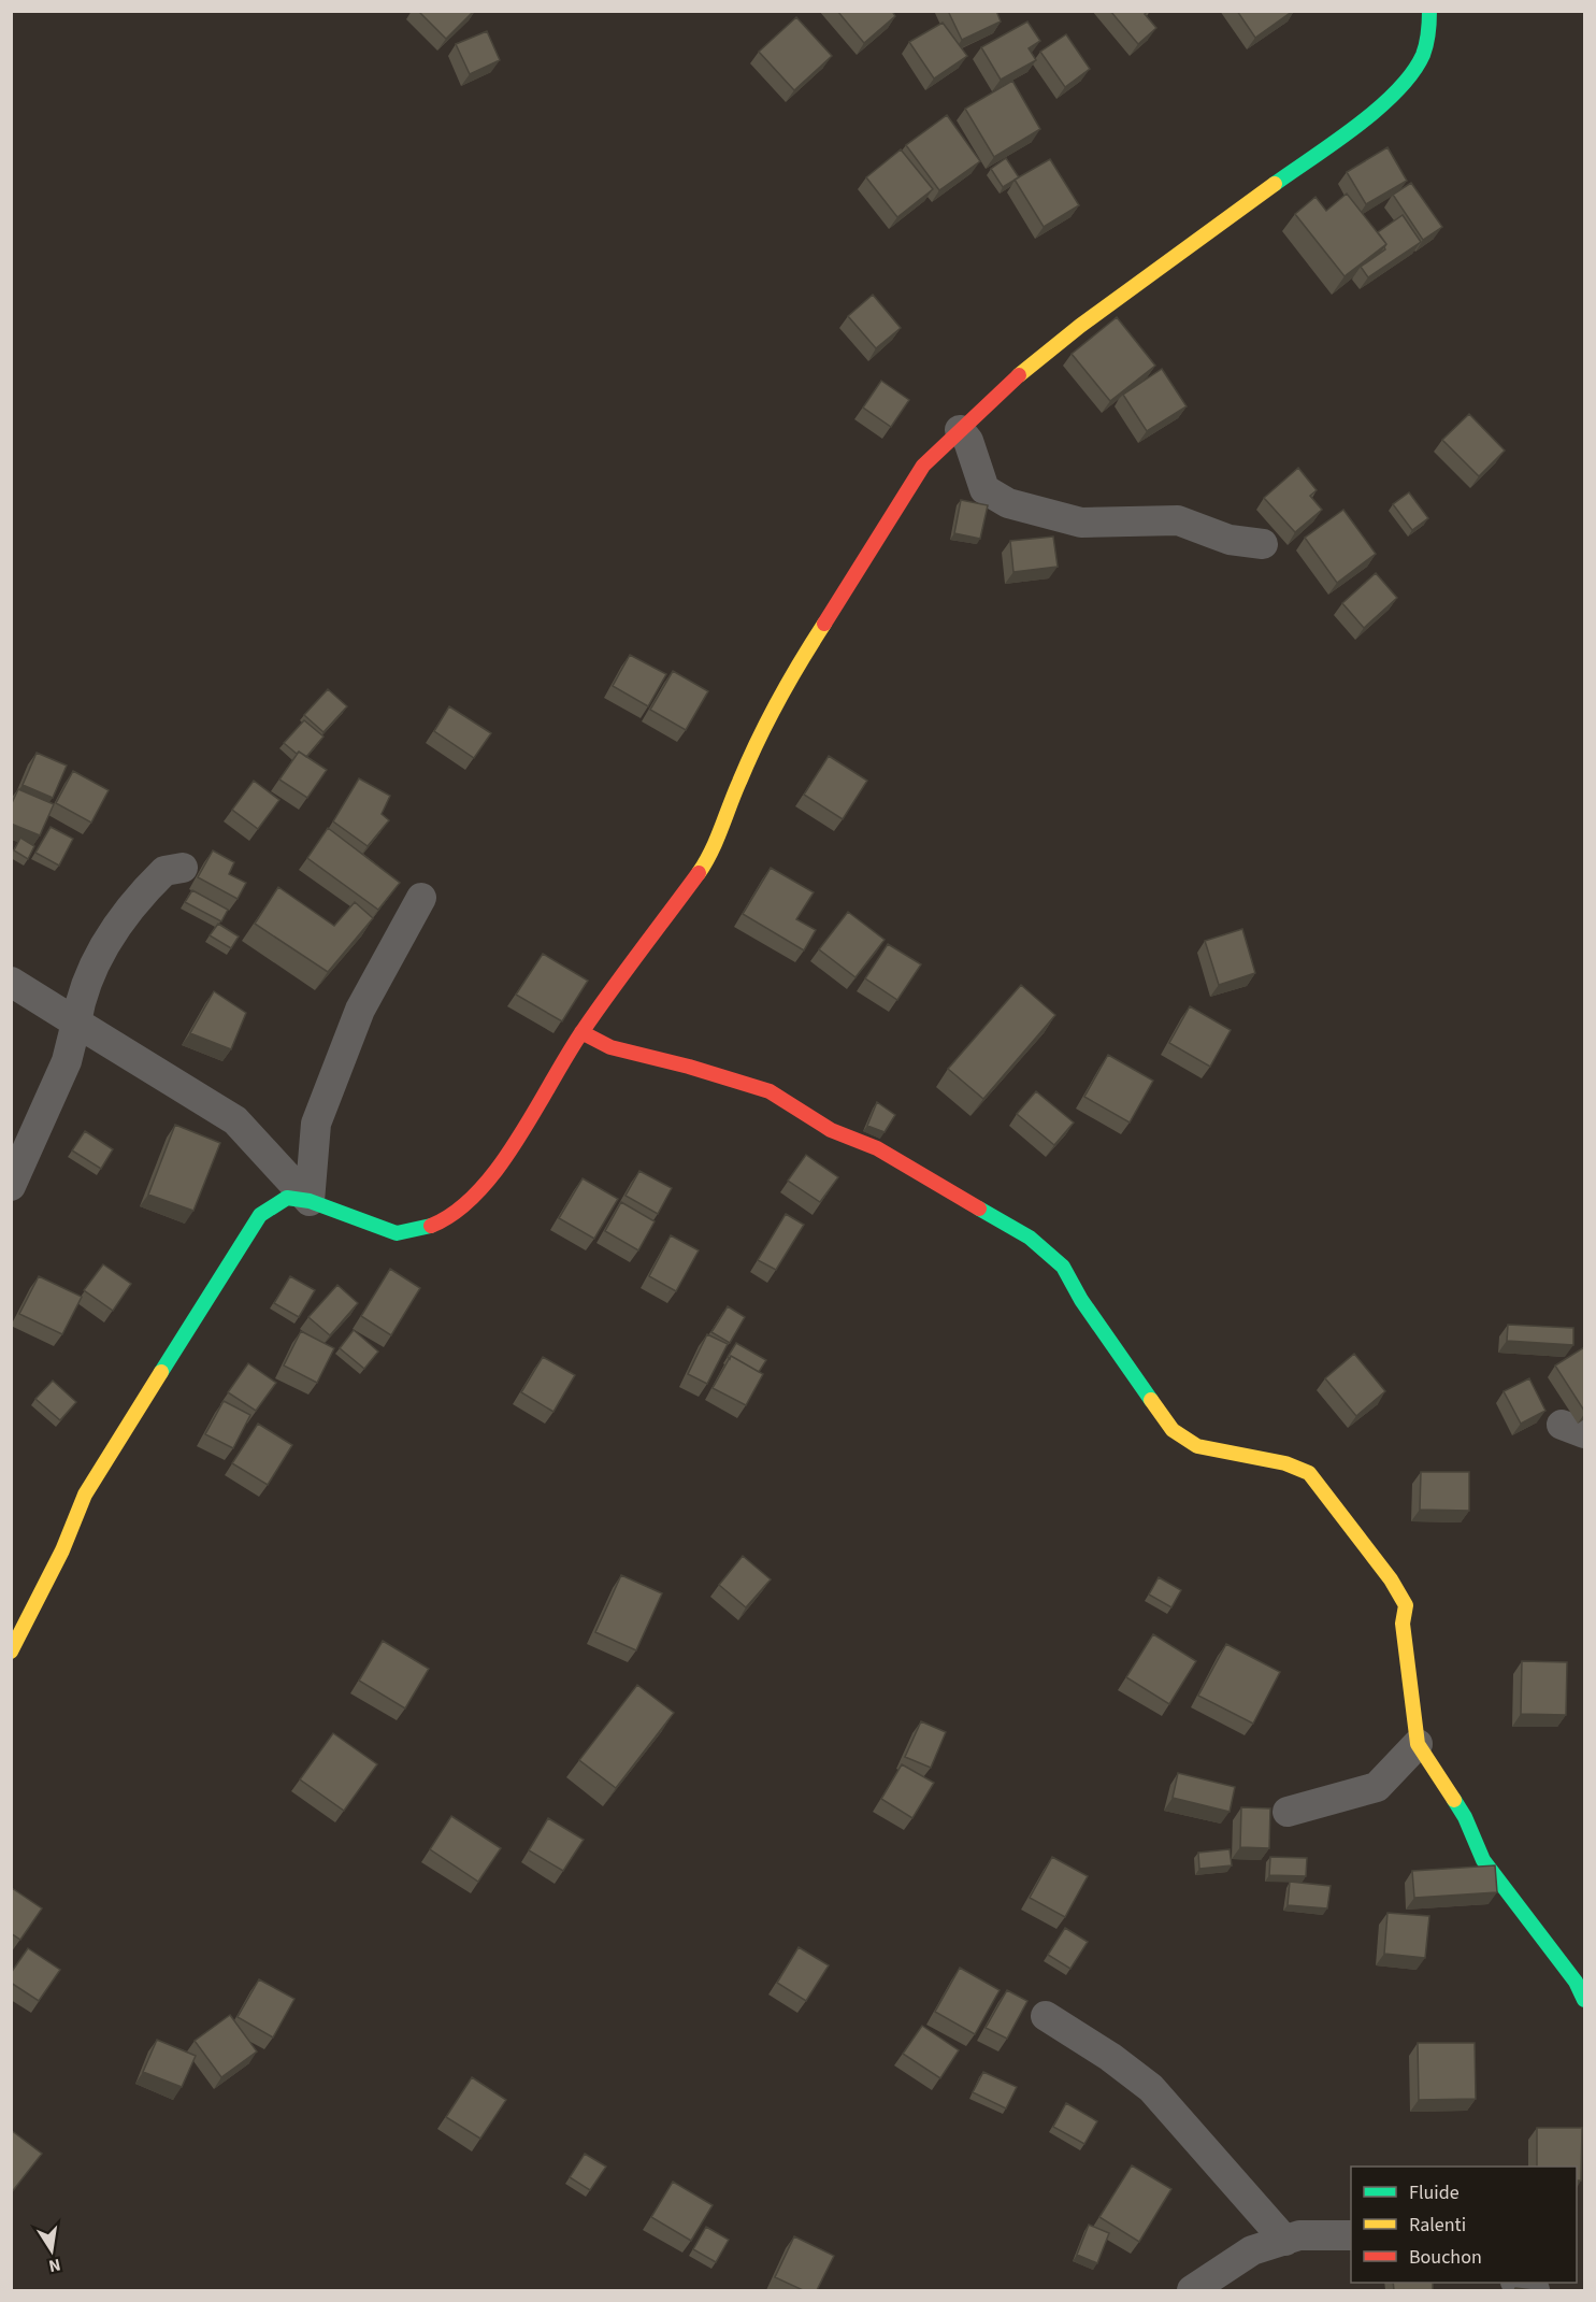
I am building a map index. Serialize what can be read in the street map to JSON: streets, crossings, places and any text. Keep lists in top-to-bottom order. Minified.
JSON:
{"legend":["Fluide","Ralenti","Bouchon"],"north":"bottom"}
